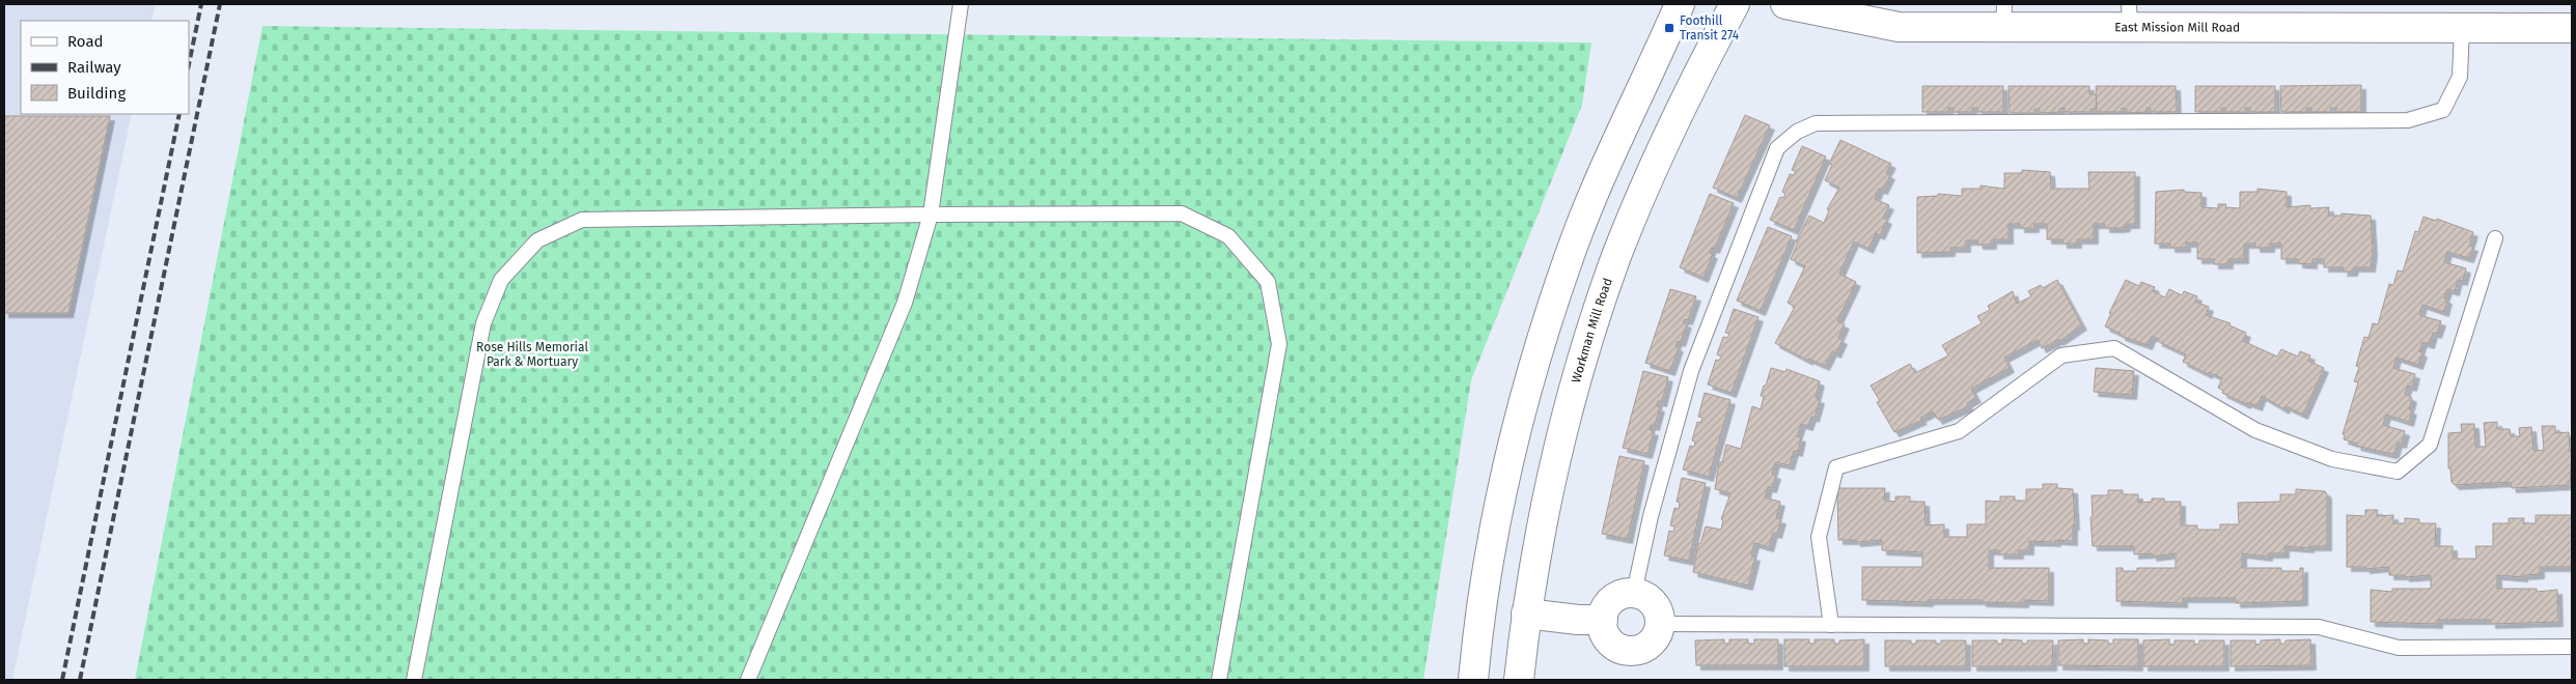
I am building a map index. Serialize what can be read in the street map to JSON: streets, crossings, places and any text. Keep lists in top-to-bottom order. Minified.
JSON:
{"streets":{"main road":["East Mission Mill Road","Workman Mill Road"]},"parks":["Rose Hills Memorial Park & Mortuary"],"places":{"transit":["Foothill Transit 274"]},"legend":["Road","Railway","Building"]}
